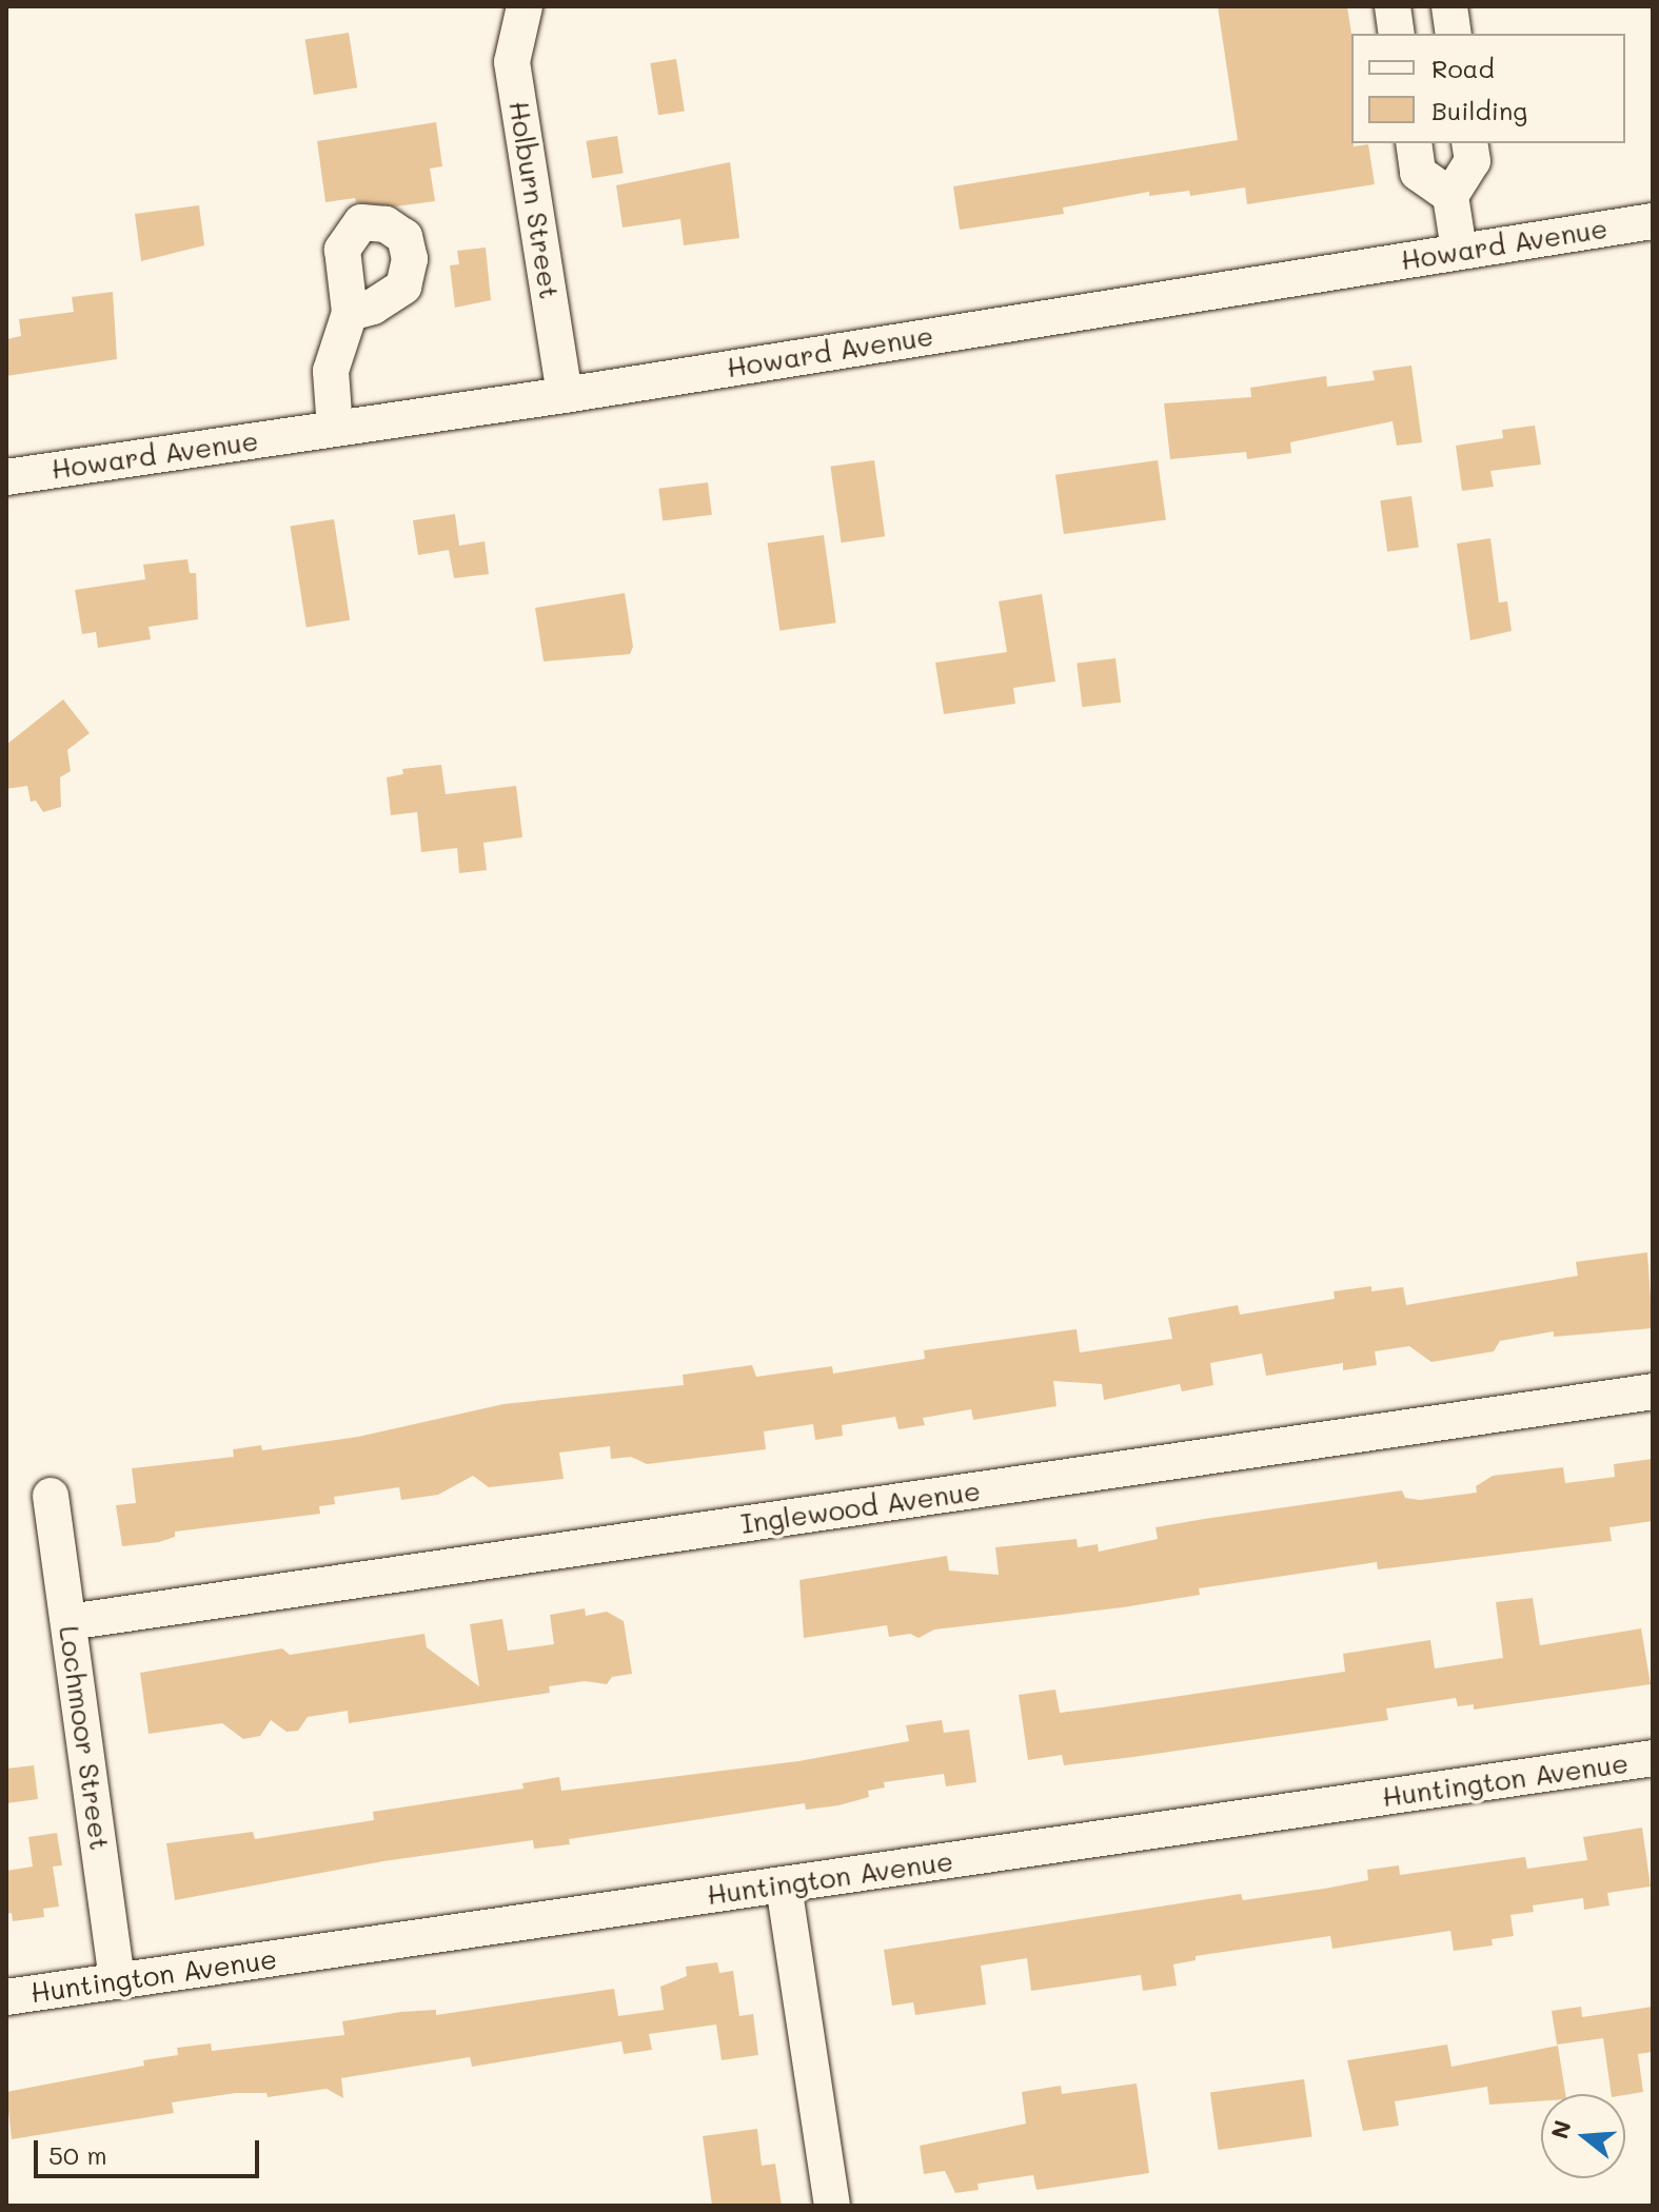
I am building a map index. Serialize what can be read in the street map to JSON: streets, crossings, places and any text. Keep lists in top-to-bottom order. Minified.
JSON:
{"streets":{"street":["Holburn Street","Howard Avenue","Inglewood Avenue","Lochmoor Street","Huntington Avenue"]},"crossings":[["Holburn Street","Howard Avenue"],["Inglewood Avenue","Lochmoor Street"],["Lochmoor Street","Huntington Avenue"]],"legend":["Road","Building"],"scale_bar":"50 m","north":"left"}
